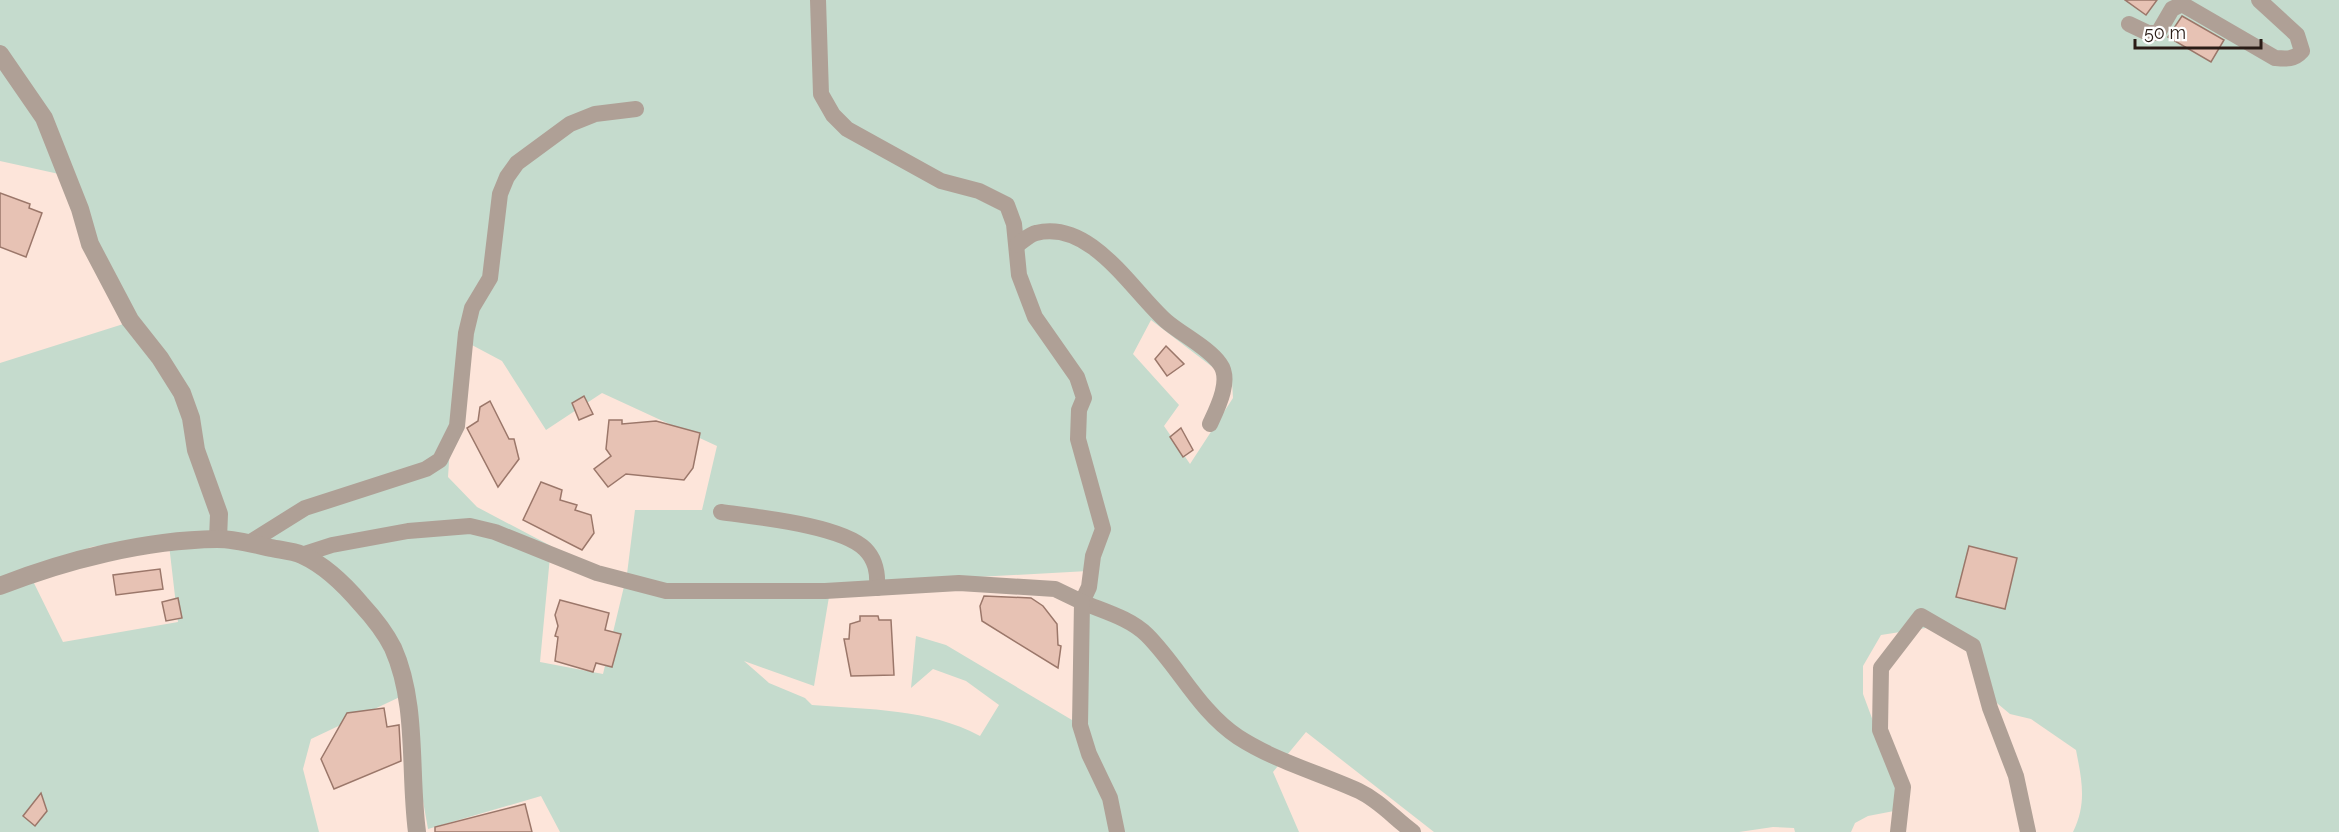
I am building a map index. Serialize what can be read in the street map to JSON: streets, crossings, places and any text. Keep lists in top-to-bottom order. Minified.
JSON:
{"scale_bar":"50 m"}
